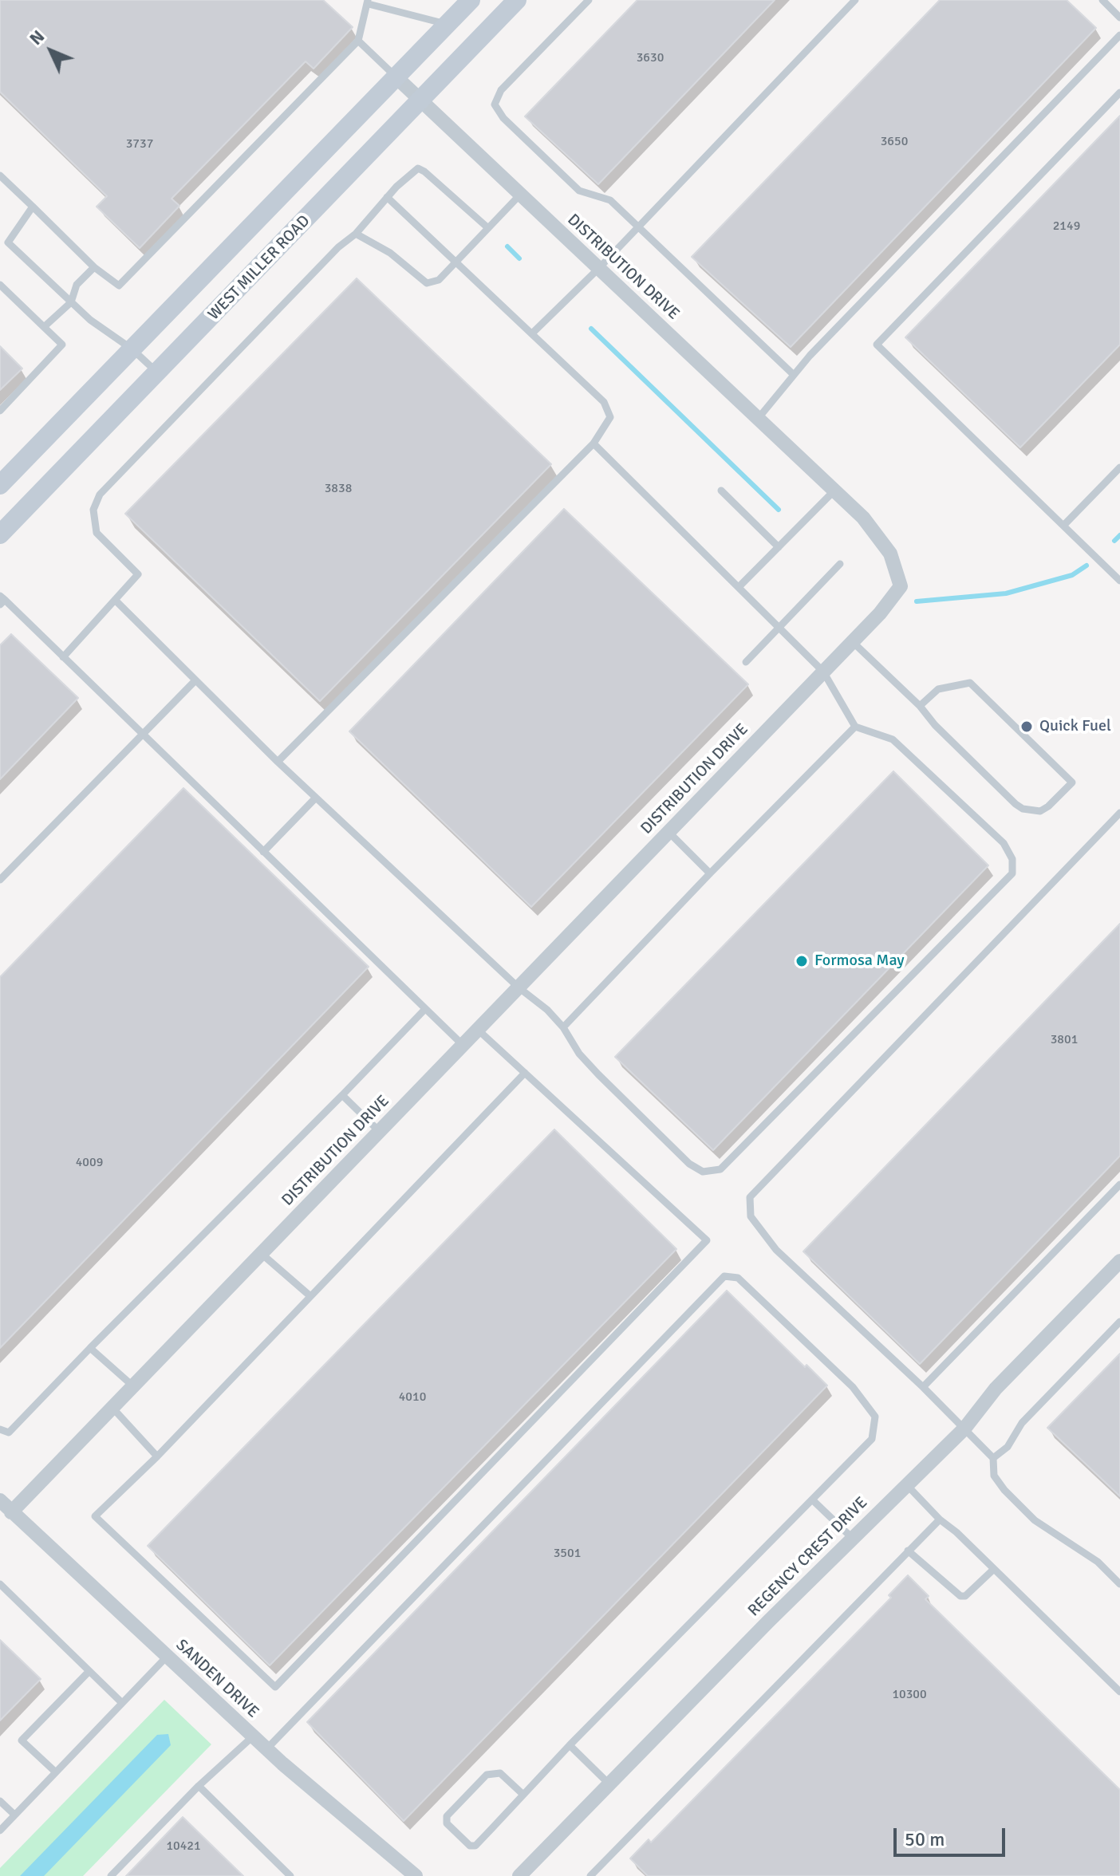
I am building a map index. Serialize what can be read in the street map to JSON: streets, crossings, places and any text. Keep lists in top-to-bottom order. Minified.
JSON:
{"streets":{"main road":["WEST MILLER ROAD"],"street":["DISTRIBUTION DRIVE","REGENCY CREST DRIVE","SANDEN DRIVE"]},"crossings":[["DISTRIBUTION DRIVE","WEST MILLER ROAD"],["DISTRIBUTION DRIVE","SANDEN DRIVE"]],"places":["Quick Fuel","Formosa May"],"house_numbers":["3630","3650","3737","2149","3838","3801","4009","4010","3501","10300","10421"],"scale_bar":"50 m","north":"top left"}
